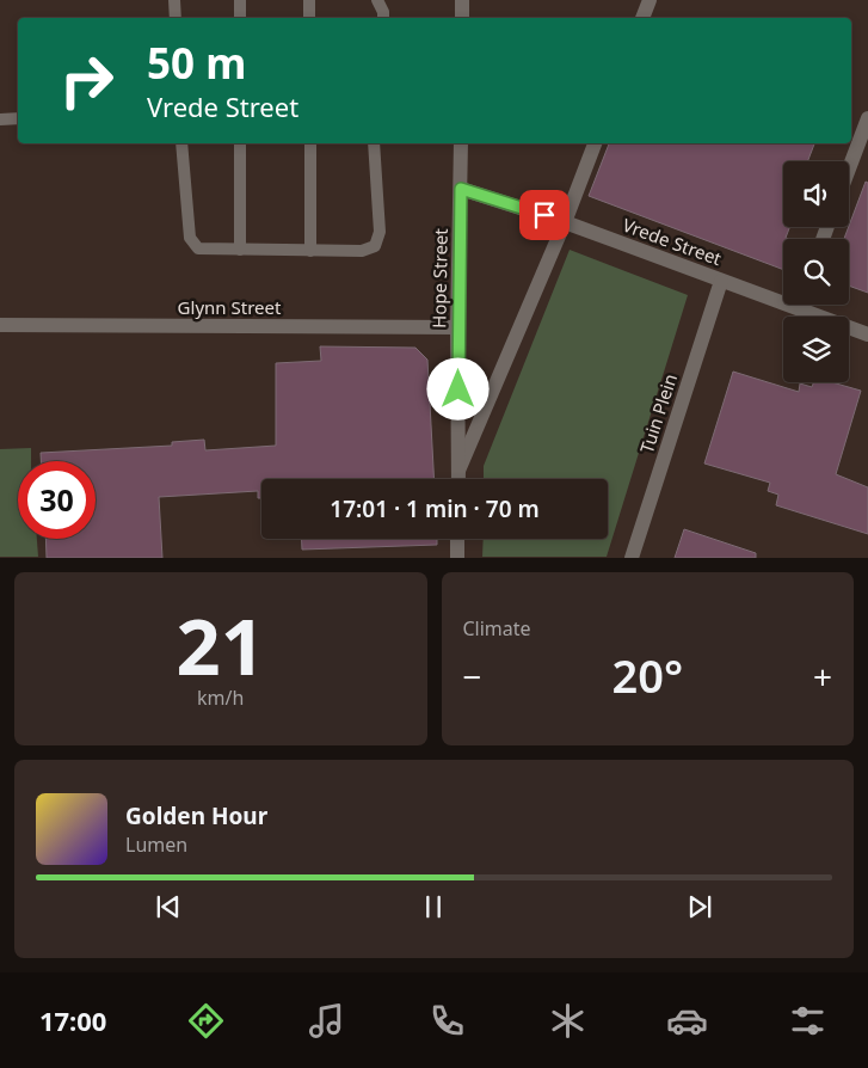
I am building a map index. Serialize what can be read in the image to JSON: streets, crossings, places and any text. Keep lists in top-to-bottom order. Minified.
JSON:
{"streets":{"street":["Vrede Street","Hope Street","Glynn Street","Tuin Plein"]},"crossings":[["Vrede Street","Hope Street"],["Vrede Street","Tuin Plein"],["Hope Street","Glynn Street"]],"page":{"turn":["50 m","Vrede Street"],"limit":"30","trip":"17:01 · 1 min · 70 m","tile":[["21","km/h"],"Climate"],"heat":["−","20°","+"],"song":["Golden Hour","Lumen"],"tabs":"17:00"}}
